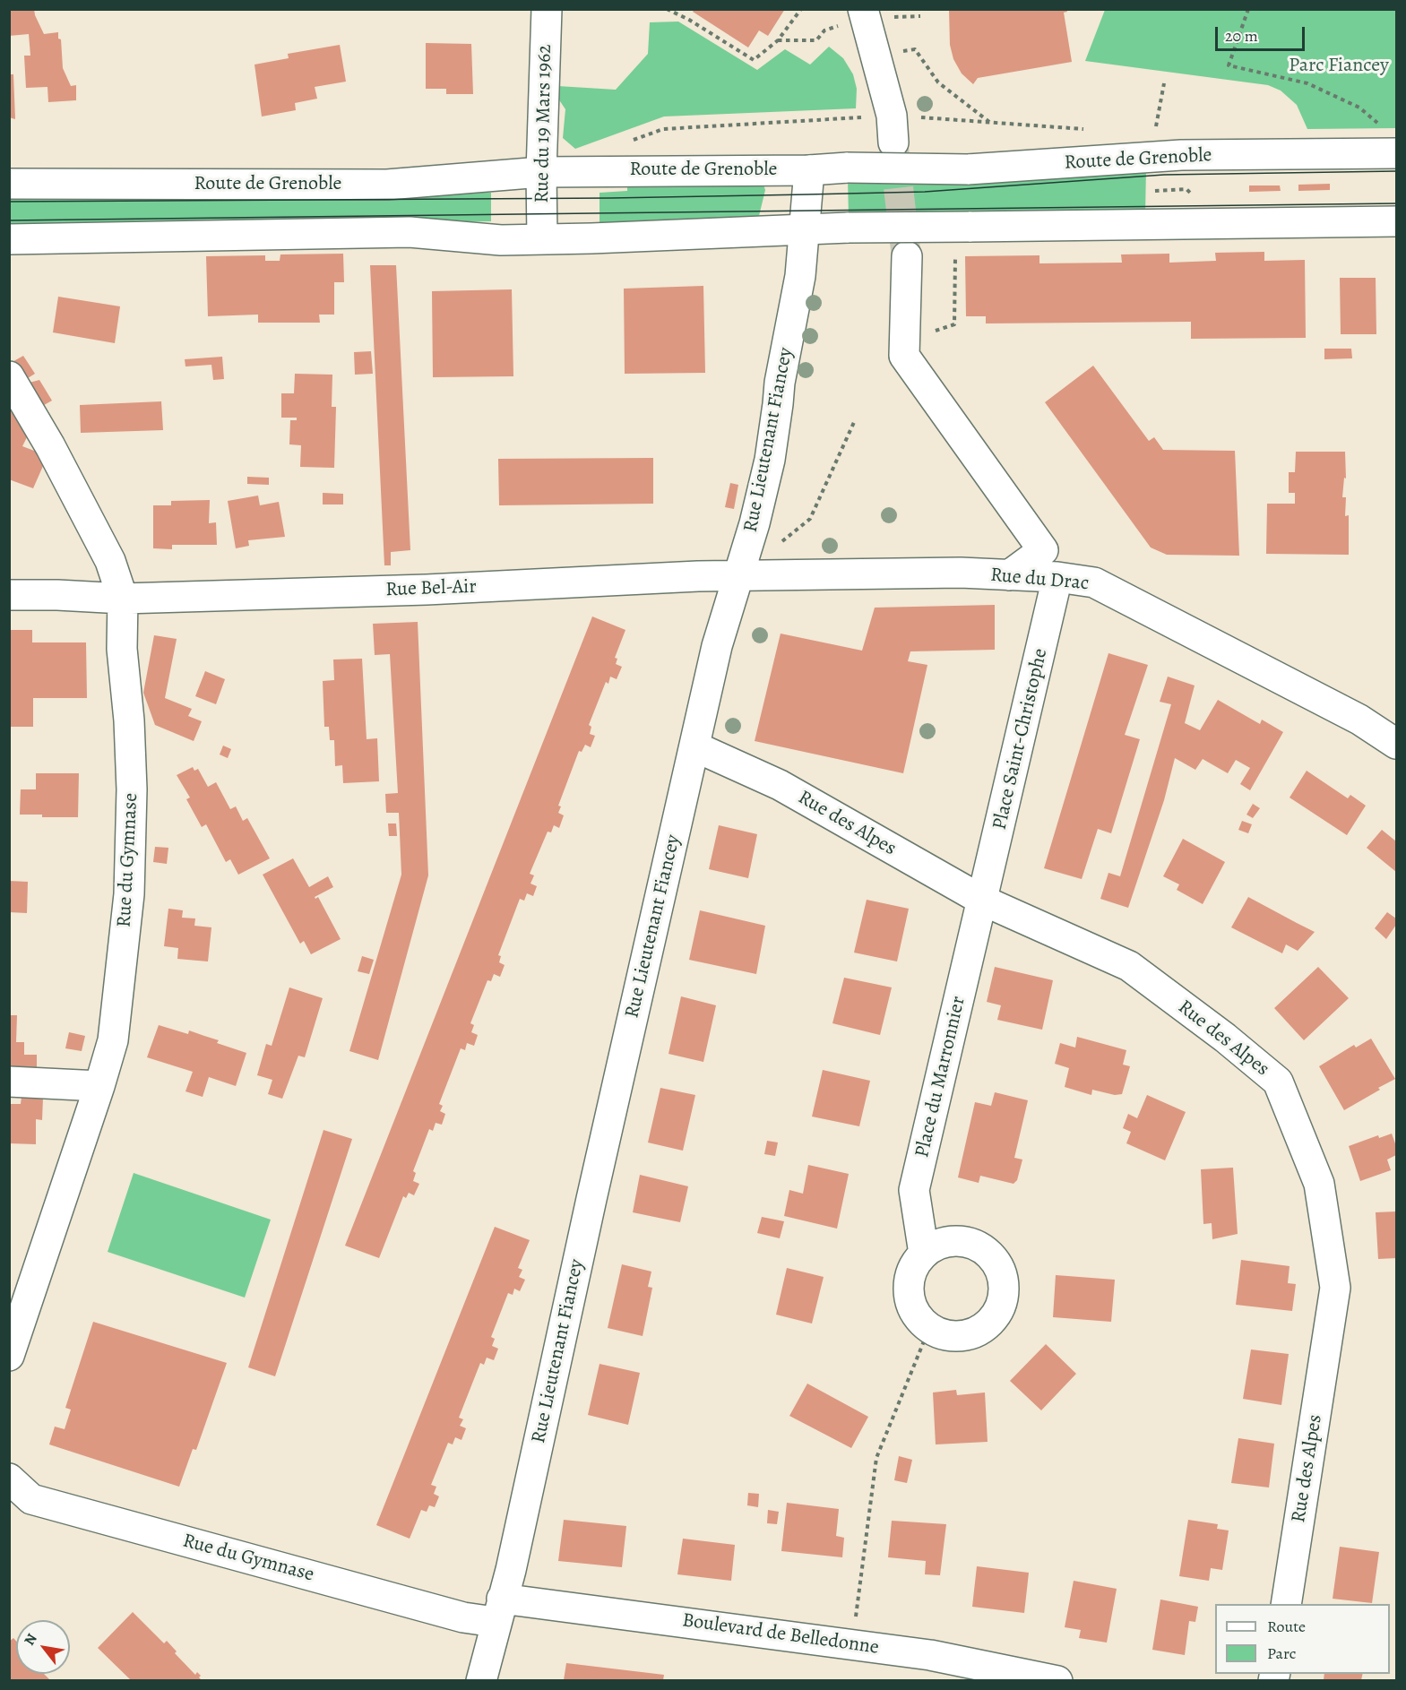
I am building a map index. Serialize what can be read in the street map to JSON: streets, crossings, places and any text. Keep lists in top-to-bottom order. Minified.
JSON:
{"streets":{"street":["Rue du 19 Mars 1962","Route de Grenoble","Rue Lieutenant Fiancey","Rue du Drac","Rue Bel-Air","Place Saint-Christophe","Rue des Alpes","Rue du Gymnase","Place du Marronnier","Boulevard de Belledonne"]},"crossings":[["Rue du 19 Mars 1962","Route de Grenoble"],["Route de Grenoble","Rue Lieutenant Fiancey"],["Rue Lieutenant Fiancey","Rue du Drac"],["Rue Lieutenant Fiancey","Rue Bel-Air"],["Rue Lieutenant Fiancey","Rue des Alpes"],["Rue Lieutenant Fiancey","Rue du Gymnase"],["Rue Lieutenant Fiancey","Boulevard de Belledonne"],["Rue du Drac","Rue Bel-Air"],["Rue du Drac","Place Saint-Christophe"],["Rue Bel-Air","Rue du Gymnase"],["Place Saint-Christophe","Rue des Alpes"],["Place Saint-Christophe","Place du Marronnier"],["Rue des Alpes","Place du Marronnier"],["Rue du Gymnase","Boulevard de Belledonne"]],"parks":["Parc Fiancey"],"legend":["Route","Parc"],"scale_bar":"20 m","north":"top left"}
